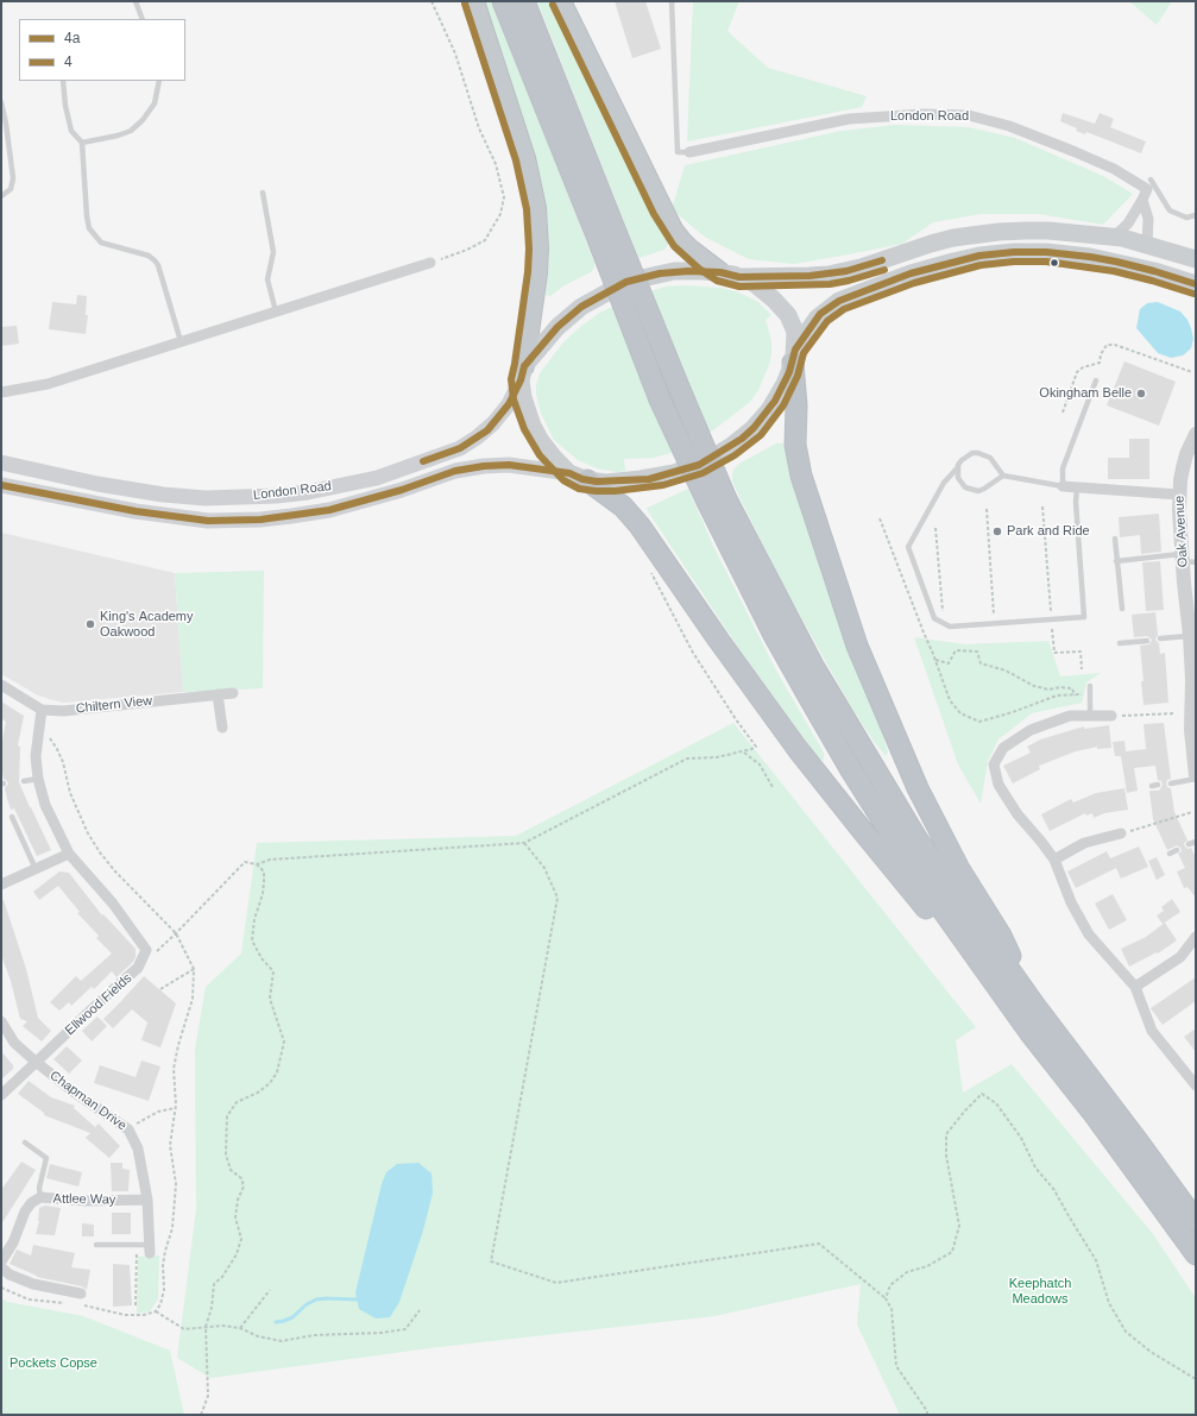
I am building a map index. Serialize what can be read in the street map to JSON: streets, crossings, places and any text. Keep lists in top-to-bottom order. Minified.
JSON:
{"streets":{"main road":["London Road"],"street":["Oak Avenue","Chiltern View","Ellwood Fields","Chapman Drive","Attlee Way"]},"crossings":[["Ellwood Fields","Chapman Drive"],["Chapman Drive","Attlee Way"]],"parks":["Keephatch Meadows","Pockets Copse"],"places":["Okingham Belle","Park and Ride","King's Academy Oakwood"],"lines":["transit line 4","transit line 4a"],"legend":["4a","4"]}
